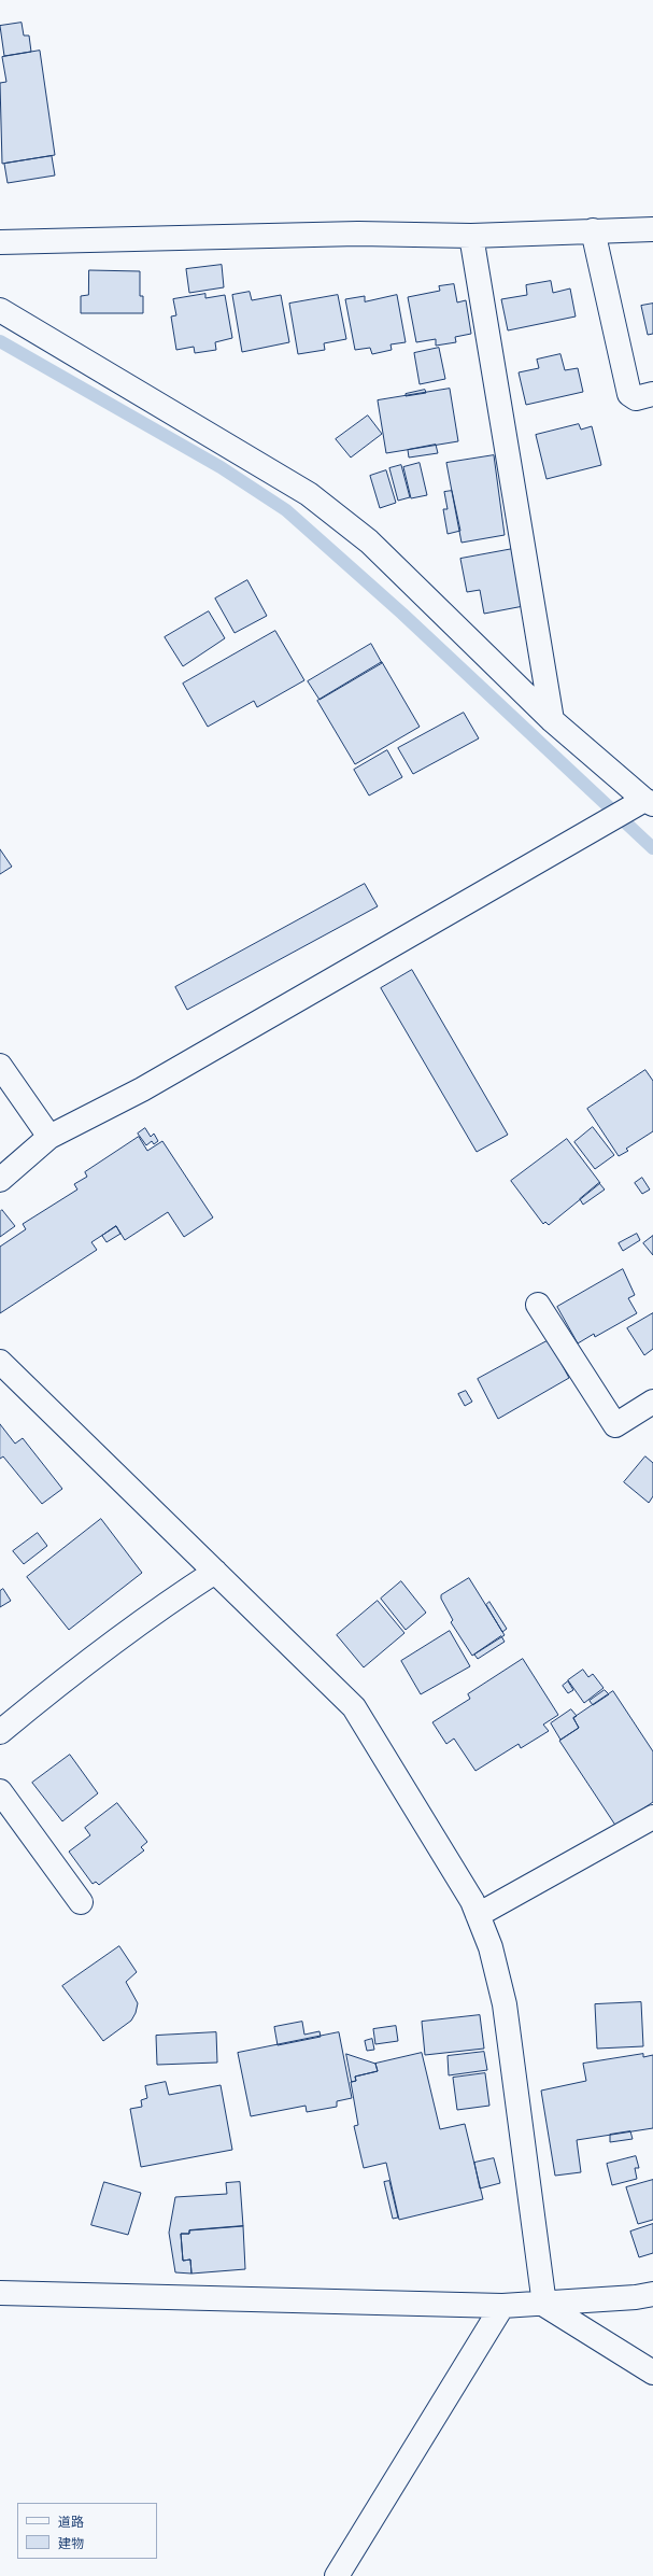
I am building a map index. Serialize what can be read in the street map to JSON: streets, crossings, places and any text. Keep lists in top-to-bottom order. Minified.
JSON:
{"legend":["道路","建物"]}
